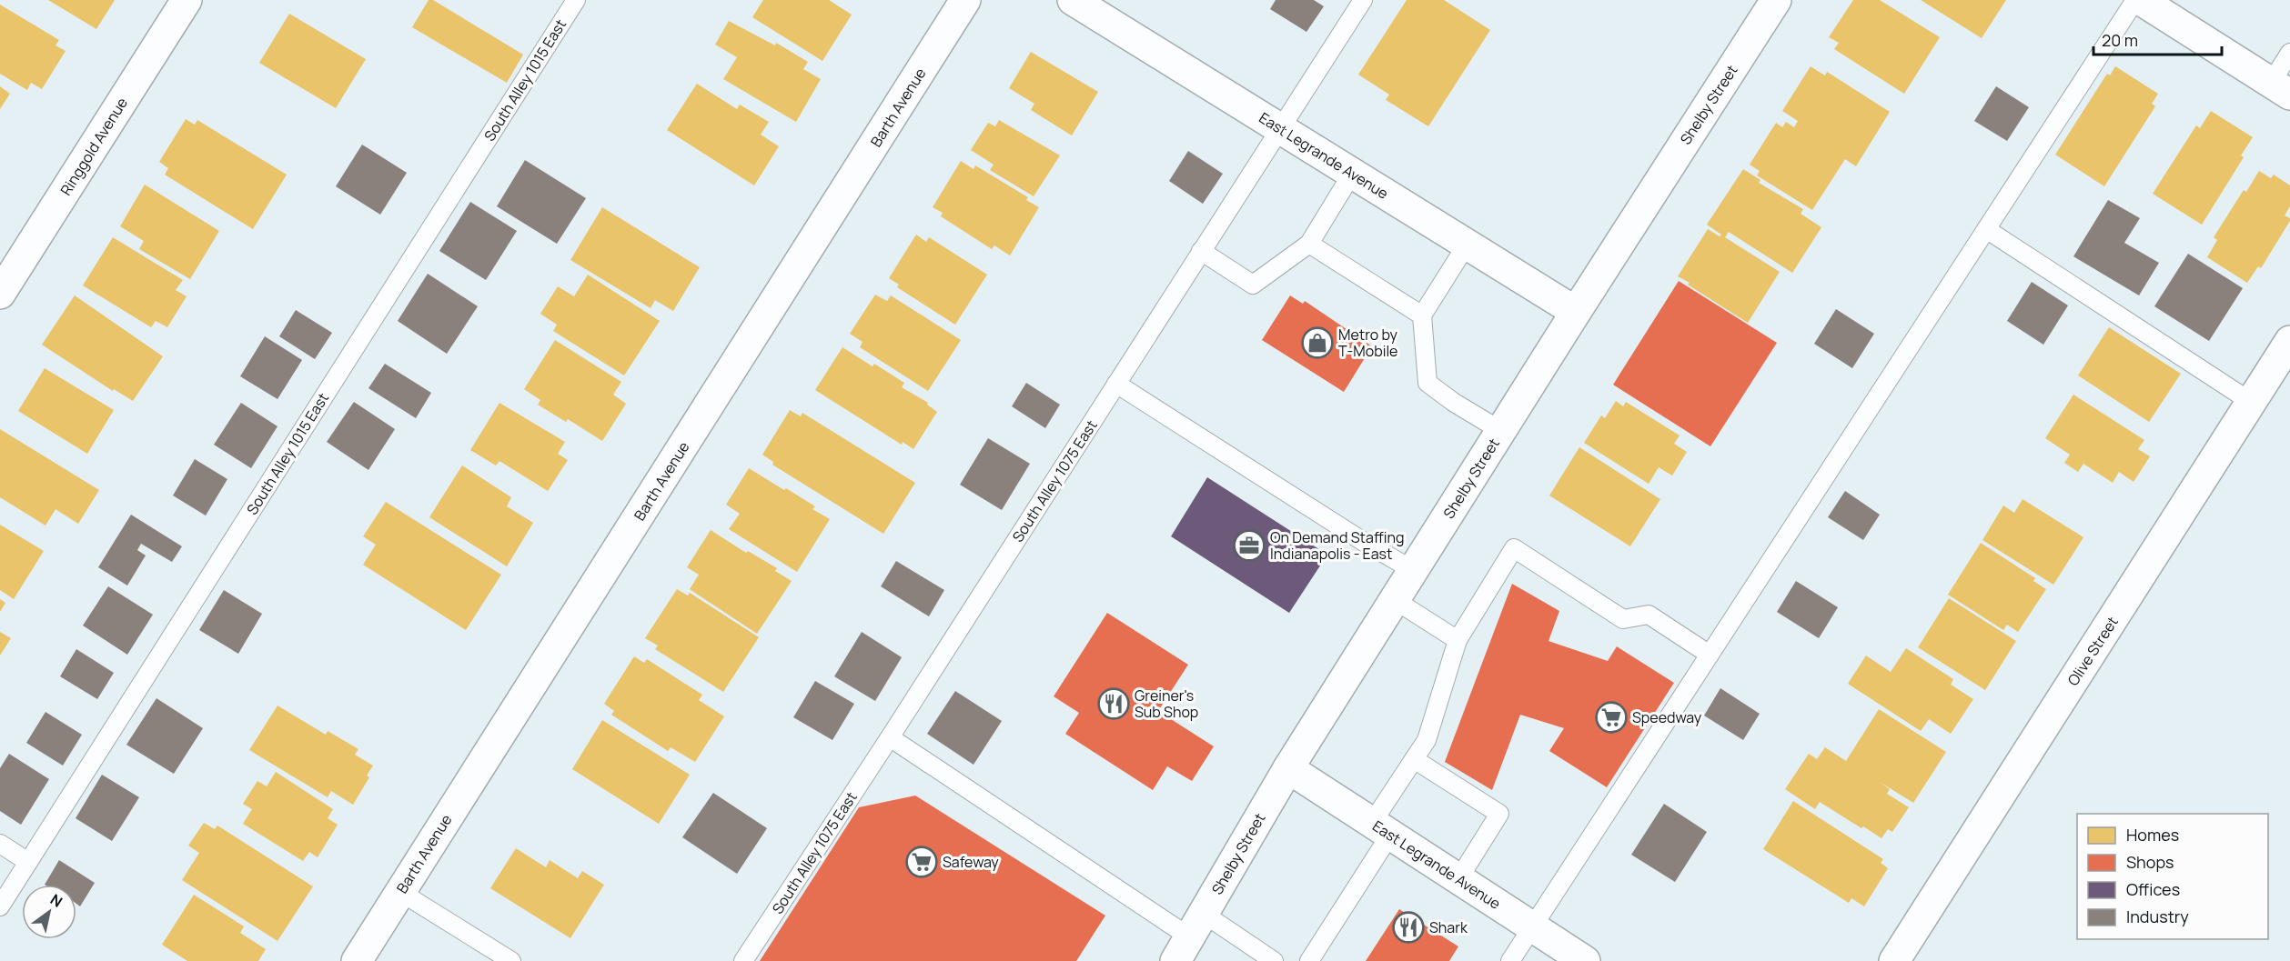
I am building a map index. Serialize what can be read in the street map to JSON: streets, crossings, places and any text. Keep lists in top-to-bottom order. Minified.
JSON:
{"streets":{"street":["Shelby Street","Barth Avenue","Ringgold Avenue","East Legrande Avenue","Olive Street"],"lane":["South Alley 1015 East","South Alley 1075 East"]},"crossings":[["Shelby Street","East Legrande Avenue"],["East Legrande Avenue","South Alley 1075 East"]],"places":{"shop":["Metro by T-Mobile"],"office":["On Demand Staffing Indianapolis - East"],"restaurant":["Greiner's Sub Shop","Shark"],"supermarket":["Speedway","Safeway"]},"legend":["Homes","Shops","Offices","Industry"],"scale_bar":"20 m","north":"top right"}
